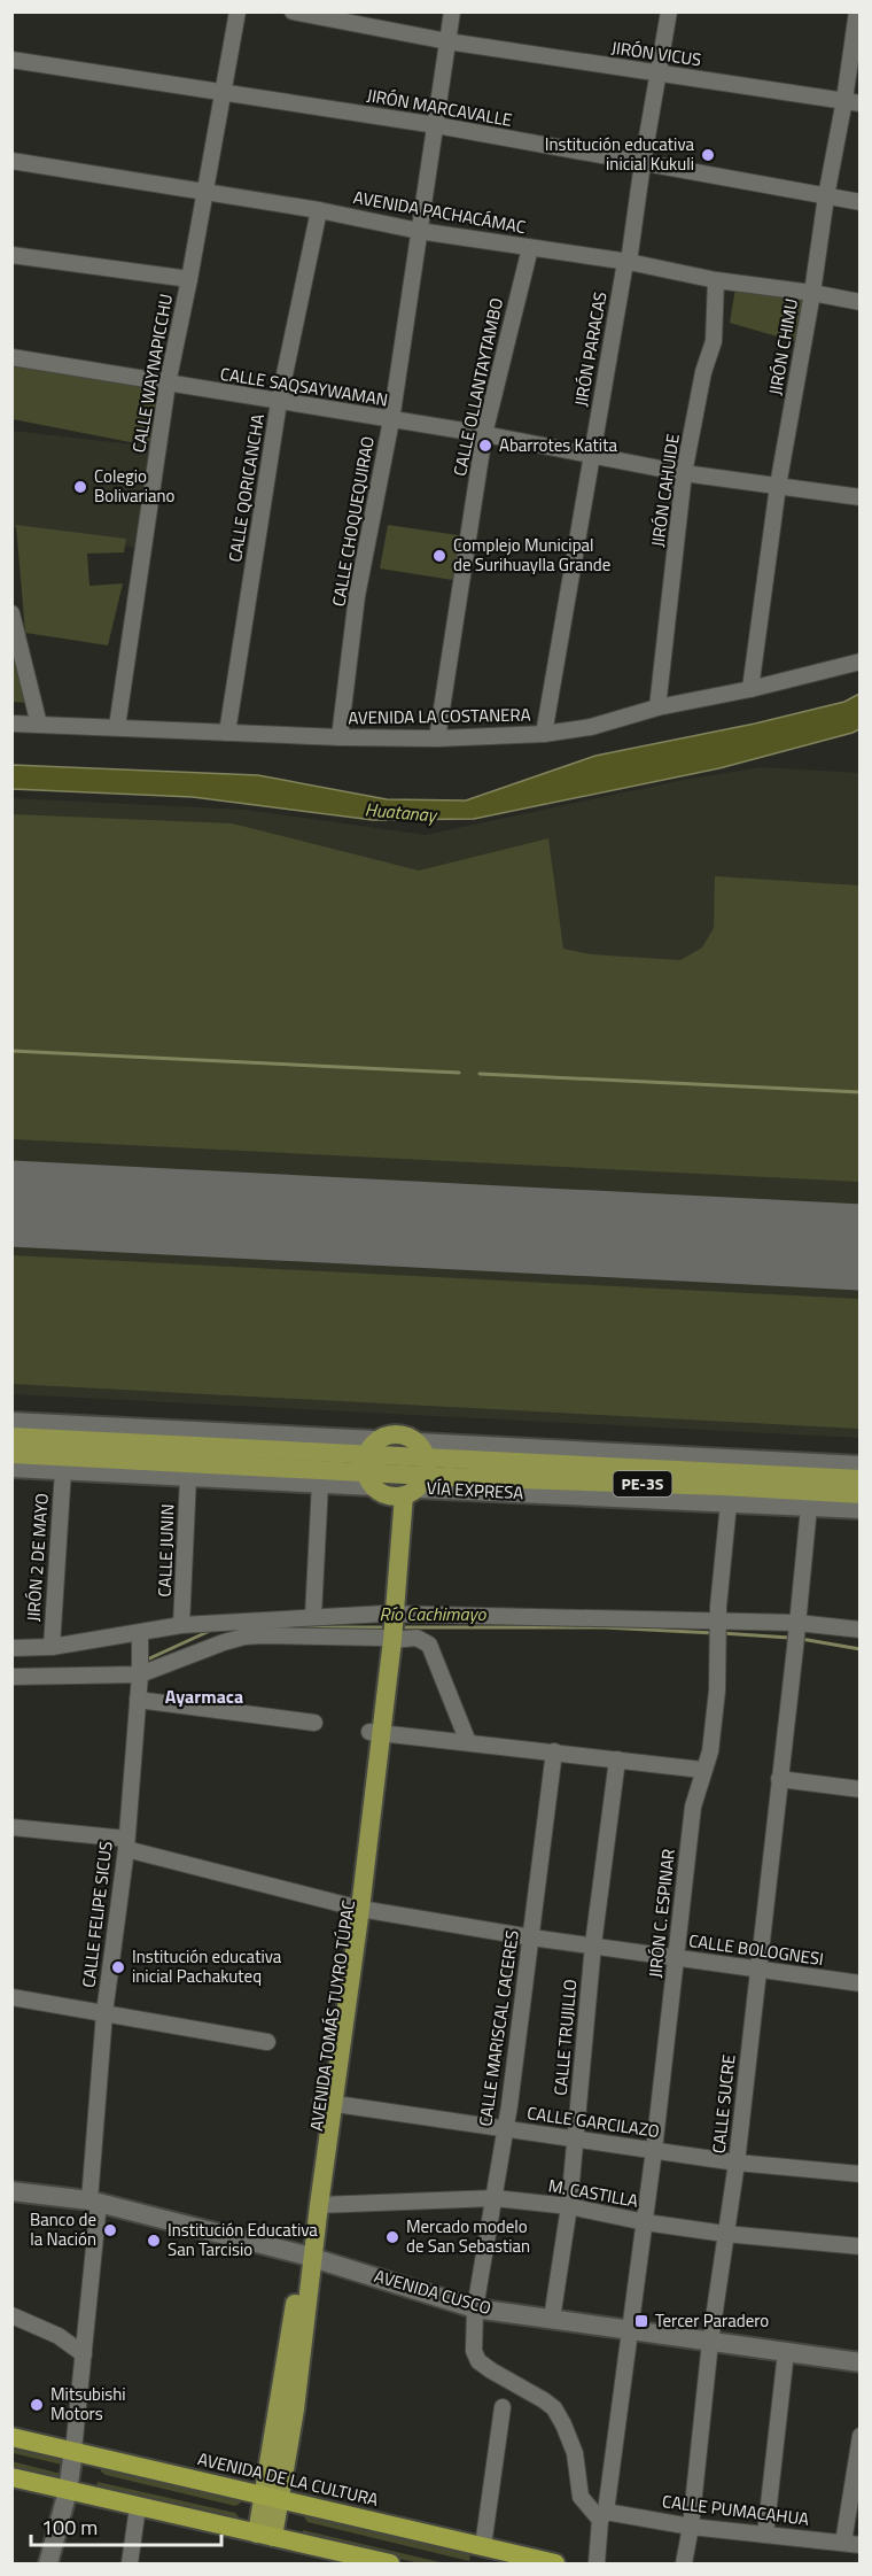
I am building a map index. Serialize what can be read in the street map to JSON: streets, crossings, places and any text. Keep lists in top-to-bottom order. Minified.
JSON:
{"streets":{"highway":["AVENIDA DE LA CULTURA"],"main road":["PE-3S","VÍA EXPRESA","AVENIDA TOMÁS TUYRO TÚPAC","AVENIDA CUSCO"],"street":["JIRÓN VICUS","JIRÓN MARCAVALLE","AVENIDA PACHACÁMAC","JIRÓN CHIMU","JIRÓN PARACAS","CALLE WAYNAPICCHU","CALLE SAQSAYWAMAN","CALLE OLLANTAYTAMBO","CALLE QORICANCHA","JIRÓN CAHUIDE","CALLE CHOQUEQUIRAO","AVENIDA LA COSTANERA","CALLE JUNIN","JIRÓN 2 DE MAYO","JIRÓN C. ESPINAR","CALLE FELIPE SICUS","CALLE BOLOGNESI","CALLE MARISCAL CACERES","CALLE TRUJILLO","CALLE SUCRE","CALLE GARCILAZO","M. CASTILLA","CALLE PUMACAHUA"]},"crossings":[["JIRÓN VICUS","JIRÓN CHIMU"],["JIRÓN VICUS","JIRÓN PARACAS"],["JIRÓN MARCAVALLE","JIRÓN CHIMU"],["JIRÓN MARCAVALLE","JIRÓN PARACAS"],["AVENIDA PACHACÁMAC","JIRÓN CHIMU"],["AVENIDA PACHACÁMAC","JIRÓN PARACAS"],["AVENIDA PACHACÁMAC","CALLE WAYNAPICCHU"],["AVENIDA PACHACÁMAC","CALLE OLLANTAYTAMBO"],["AVENIDA PACHACÁMAC","CALLE QORICANCHA"],["AVENIDA PACHACÁMAC","JIRÓN CAHUIDE"],["AVENIDA PACHACÁMAC","CALLE CHOQUEQUIRAO"],["JIRÓN CHIMU","CALLE SAQSAYWAMAN"],["JIRÓN CHIMU","AVENIDA LA COSTANERA"],["JIRÓN PARACAS","CALLE SAQSAYWAMAN"],["JIRÓN PARACAS","AVENIDA LA COSTANERA"],["CALLE WAYNAPICCHU","CALLE SAQSAYWAMAN"],["CALLE WAYNAPICCHU","AVENIDA LA COSTANERA"],["CALLE SAQSAYWAMAN","CALLE OLLANTAYTAMBO"],["CALLE SAQSAYWAMAN","CALLE QORICANCHA"],["CALLE SAQSAYWAMAN","JIRÓN CAHUIDE"],["CALLE SAQSAYWAMAN","CALLE CHOQUEQUIRAO"],["CALLE OLLANTAYTAMBO","AVENIDA LA COSTANERA"],["CALLE QORICANCHA","AVENIDA LA COSTANERA"],["JIRÓN CAHUIDE","AVENIDA LA COSTANERA"],["CALLE CHOQUEQUIRAO","AVENIDA LA COSTANERA"],["VÍA EXPRESA","CALLE JUNIN"],["VÍA EXPRESA","JIRÓN 2 DE MAYO"],["VÍA EXPRESA","JIRÓN C. ESPINAR"],["VÍA EXPRESA","AVENIDA TOMÁS TUYRO TÚPAC"],["VÍA EXPRESA","CALLE SUCRE"],["JIRÓN C. ESPINAR","CALLE BOLOGNESI"],["JIRÓN C. ESPINAR","CALLE MARISCAL CACERES"],["JIRÓN C. ESPINAR","CALLE GARCILAZO"],["JIRÓN C. ESPINAR","M. CASTILLA"],["JIRÓN C. ESPINAR","AVENIDA CUSCO"],["JIRÓN C. ESPINAR","CALLE PUMACAHUA"],["CALLE FELIPE SICUS","CALLE BOLOGNESI"],["CALLE FELIPE SICUS","AVENIDA CUSCO"],["CALLE FELIPE SICUS","AVENIDA DE LA CULTURA"],["CALLE BOLOGNESI","AVENIDA TOMÁS TUYRO TÚPAC"],["CALLE BOLOGNESI","CALLE MARISCAL CACERES"],["CALLE BOLOGNESI","CALLE TRUJILLO"],["CALLE BOLOGNESI","CALLE SUCRE"],["AVENIDA TOMÁS TUYRO TÚPAC","CALLE GARCILAZO"],["AVENIDA TOMÁS TUYRO TÚPAC","M. CASTILLA"],["AVENIDA TOMÁS TUYRO TÚPAC","AVENIDA CUSCO"],["AVENIDA TOMÁS TUYRO TÚPAC","AVENIDA DE LA CULTURA"],["CALLE MARISCAL CACERES","CALLE GARCILAZO"],["CALLE MARISCAL CACERES","M. CASTILLA"],["CALLE MARISCAL CACERES","AVENIDA CUSCO"],["CALLE MARISCAL CACERES","CALLE PUMACAHUA"],["CALLE TRUJILLO","CALLE GARCILAZO"],["CALLE TRUJILLO","M. CASTILLA"],["CALLE TRUJILLO","AVENIDA CUSCO"],["CALLE SUCRE","CALLE GARCILAZO"],["CALLE SUCRE","M. CASTILLA"],["CALLE SUCRE","AVENIDA CUSCO"],["CALLE SUCRE","CALLE PUMACAHUA"]],"districts":["Ayarmaca"],"water":["Huatanay","Río Cachimayo"],"places":{"other":["Institución educativa inicial Kukuli","Abarrotes Katita","Colegio Bolivariano","Complejo Municipal de Surihuaylla Grande","Institución educativa inicial Pachakuteq","Banco de la Nación","Mercado modelo de San Sebastian","Institución Educativa San Tarcisio","Mitsubishi Motors"],"transit":["Tercer Paradero"]},"scale_bar":"100 m"}
